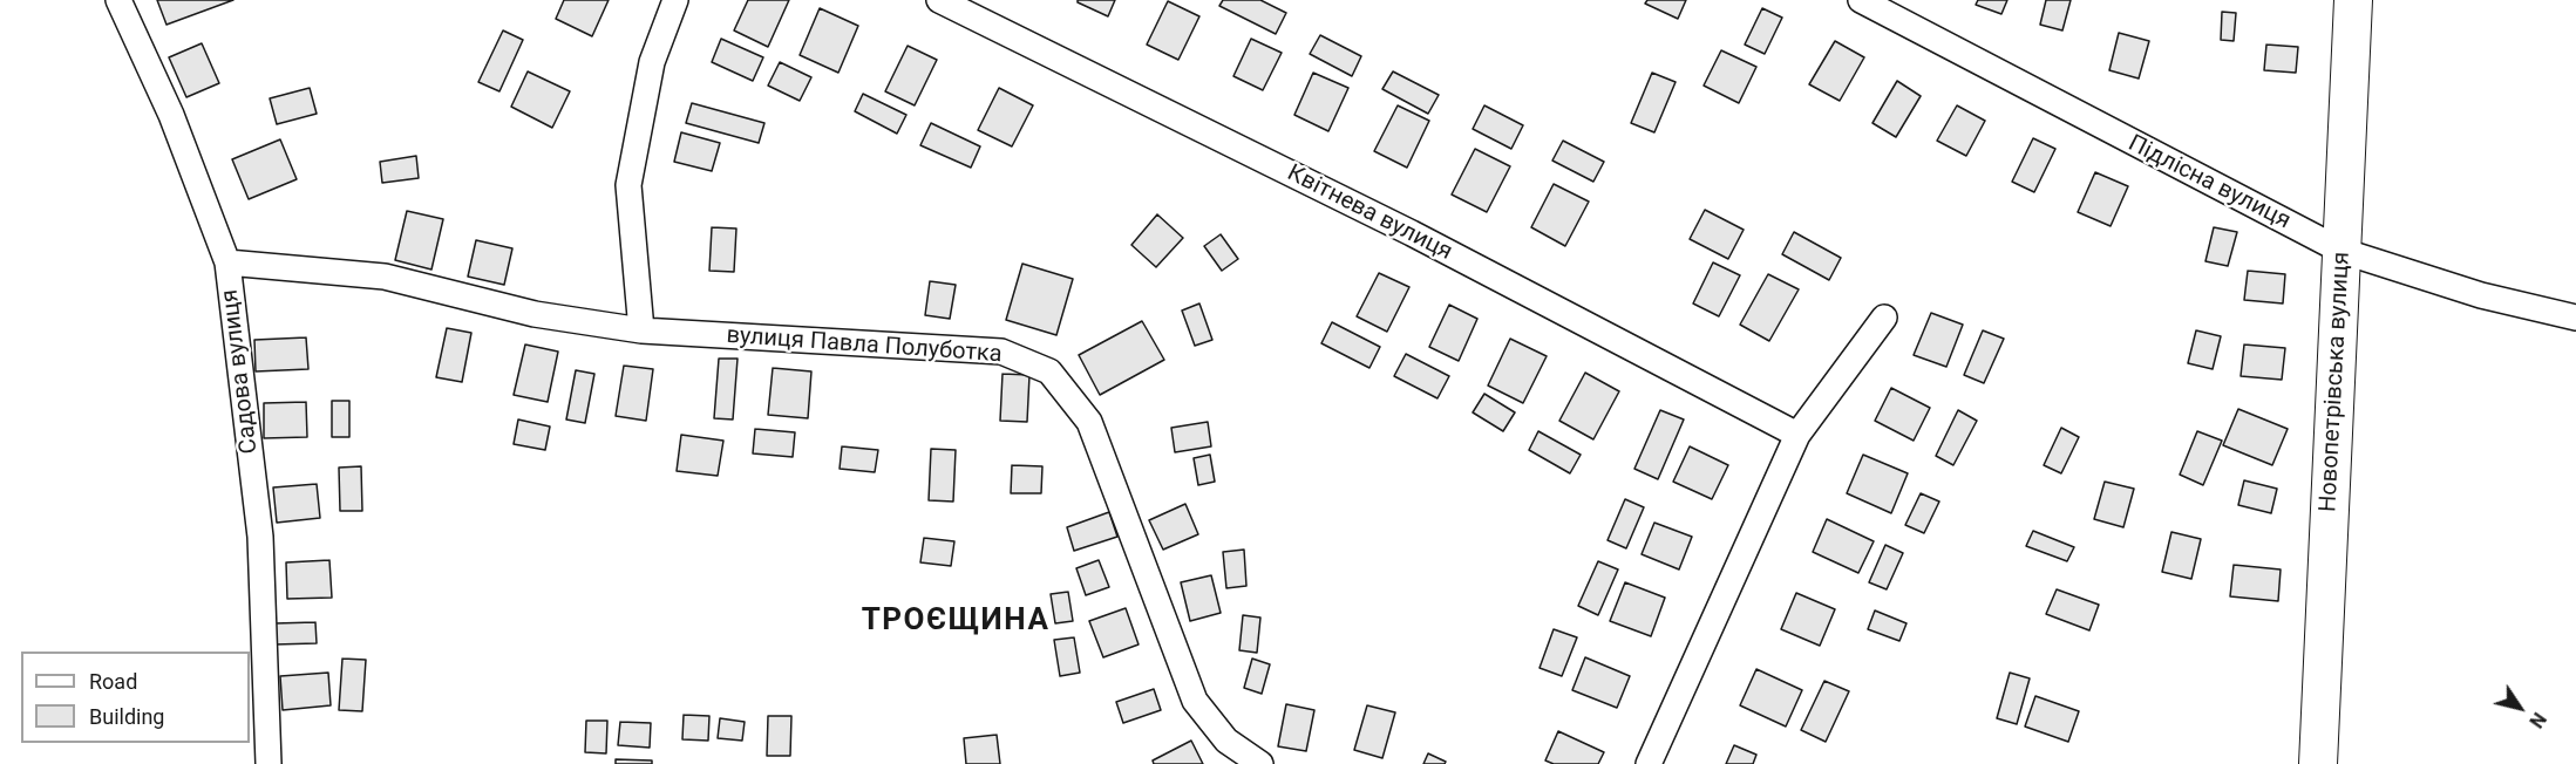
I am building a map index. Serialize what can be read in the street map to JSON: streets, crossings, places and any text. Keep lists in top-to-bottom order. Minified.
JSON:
{"streets":{"street":["Підлісна вулиця","Квітнева вулиця","вулиця Павла Полуботка","Садова вулиця","Новопетрівська вулиця"]},"crossings":[["Підлісна вулиця","Новопетрівська вулиця"],["вулиця Павла Полуботка","Садова вулиця"]],"districts":["ТРОЄЩИНА"],"legend":["Road","Building"],"north":"bottom right"}
